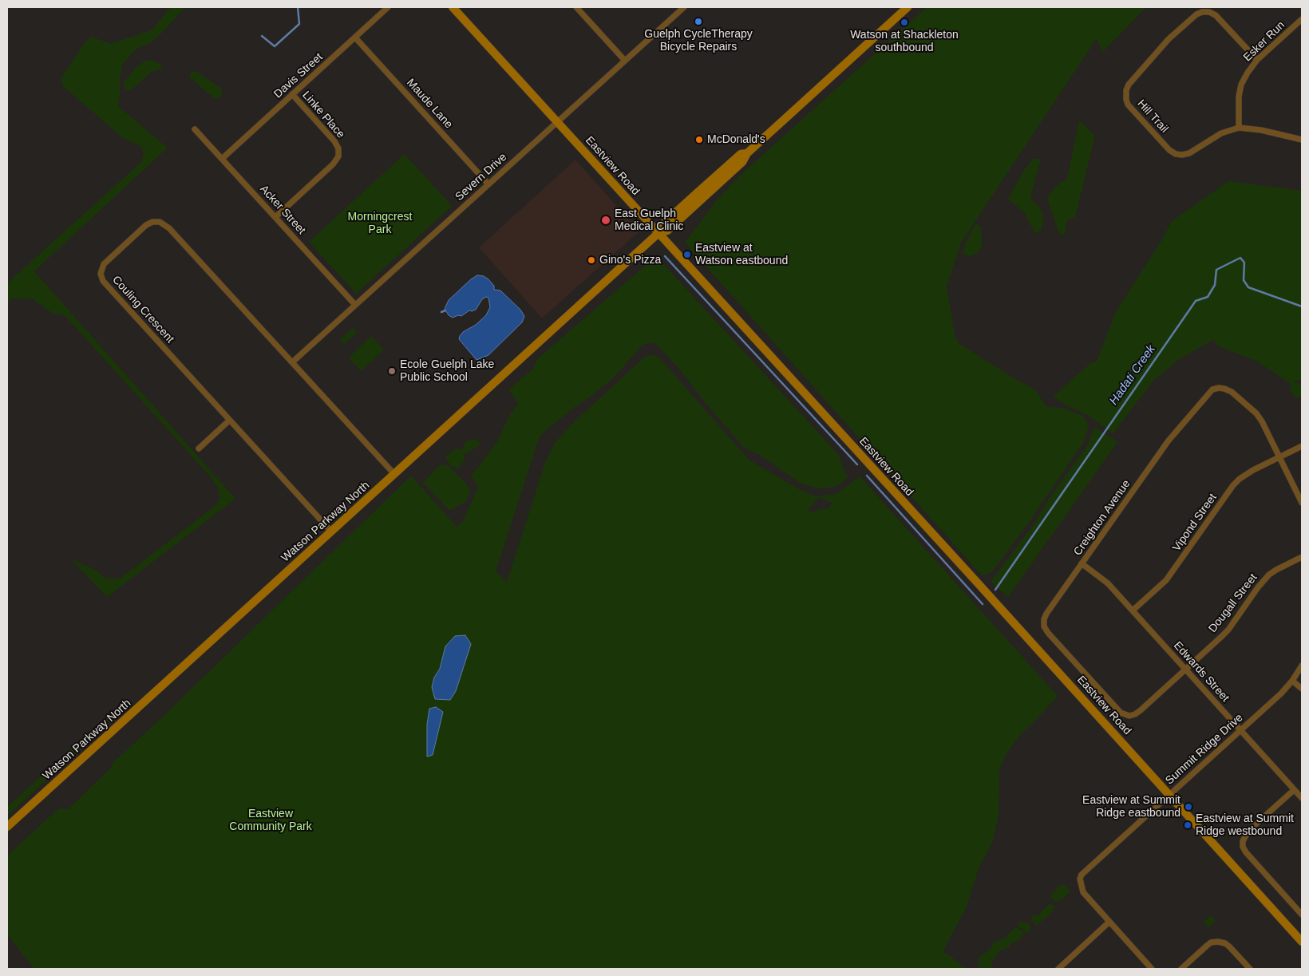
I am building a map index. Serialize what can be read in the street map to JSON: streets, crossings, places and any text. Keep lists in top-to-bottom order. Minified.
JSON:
{"streets":{"street":["Esker Run","Davis Street","Maude Lane","Linke Place","Hill Trail","Eastview Road","Severn Drive","Acker Street","Couling Crescent","Creighton Avenue","Watson Parkway North","Vipond Street","Dougall Street","Edwards Street","Summit Ridge Drive"]},"crossings":[["Esker Run","Hill Trail"],["Davis Street","Maude Lane"],["Davis Street","Linke Place"],["Davis Street","Acker Street"],["Maude Lane","Severn Drive"],["Linke Place","Acker Street"],["Eastview Road","Severn Drive"],["Eastview Road","Watson Parkway North"],["Eastview Road","Summit Ridge Drive"],["Severn Drive","Acker Street"],["Severn Drive","Couling Crescent"],["Couling Crescent","Watson Parkway North"],["Creighton Avenue","Vipond Street"],["Creighton Avenue","Dougall Street"],["Creighton Avenue","Edwards Street"],["Vipond Street","Edwards Street"],["Dougall Street","Edwards Street"],["Edwards Street","Summit Ridge Drive"]],"water":["Hadati Creek"],"parks":["Morningcrest Park","Eastview Community Park"],"places":["Guelph CycleTherapy Bicycle Repairs","Watson at Shackleton southbound","McDonald's","East Guelph Medical Clinic","Eastview at Watson eastbound","Gino's Pizza","Ecole Guelph Lake Public School","Eastview at Summit Ridge eastbound","Eastview at Summit Ridge westbound"]}
